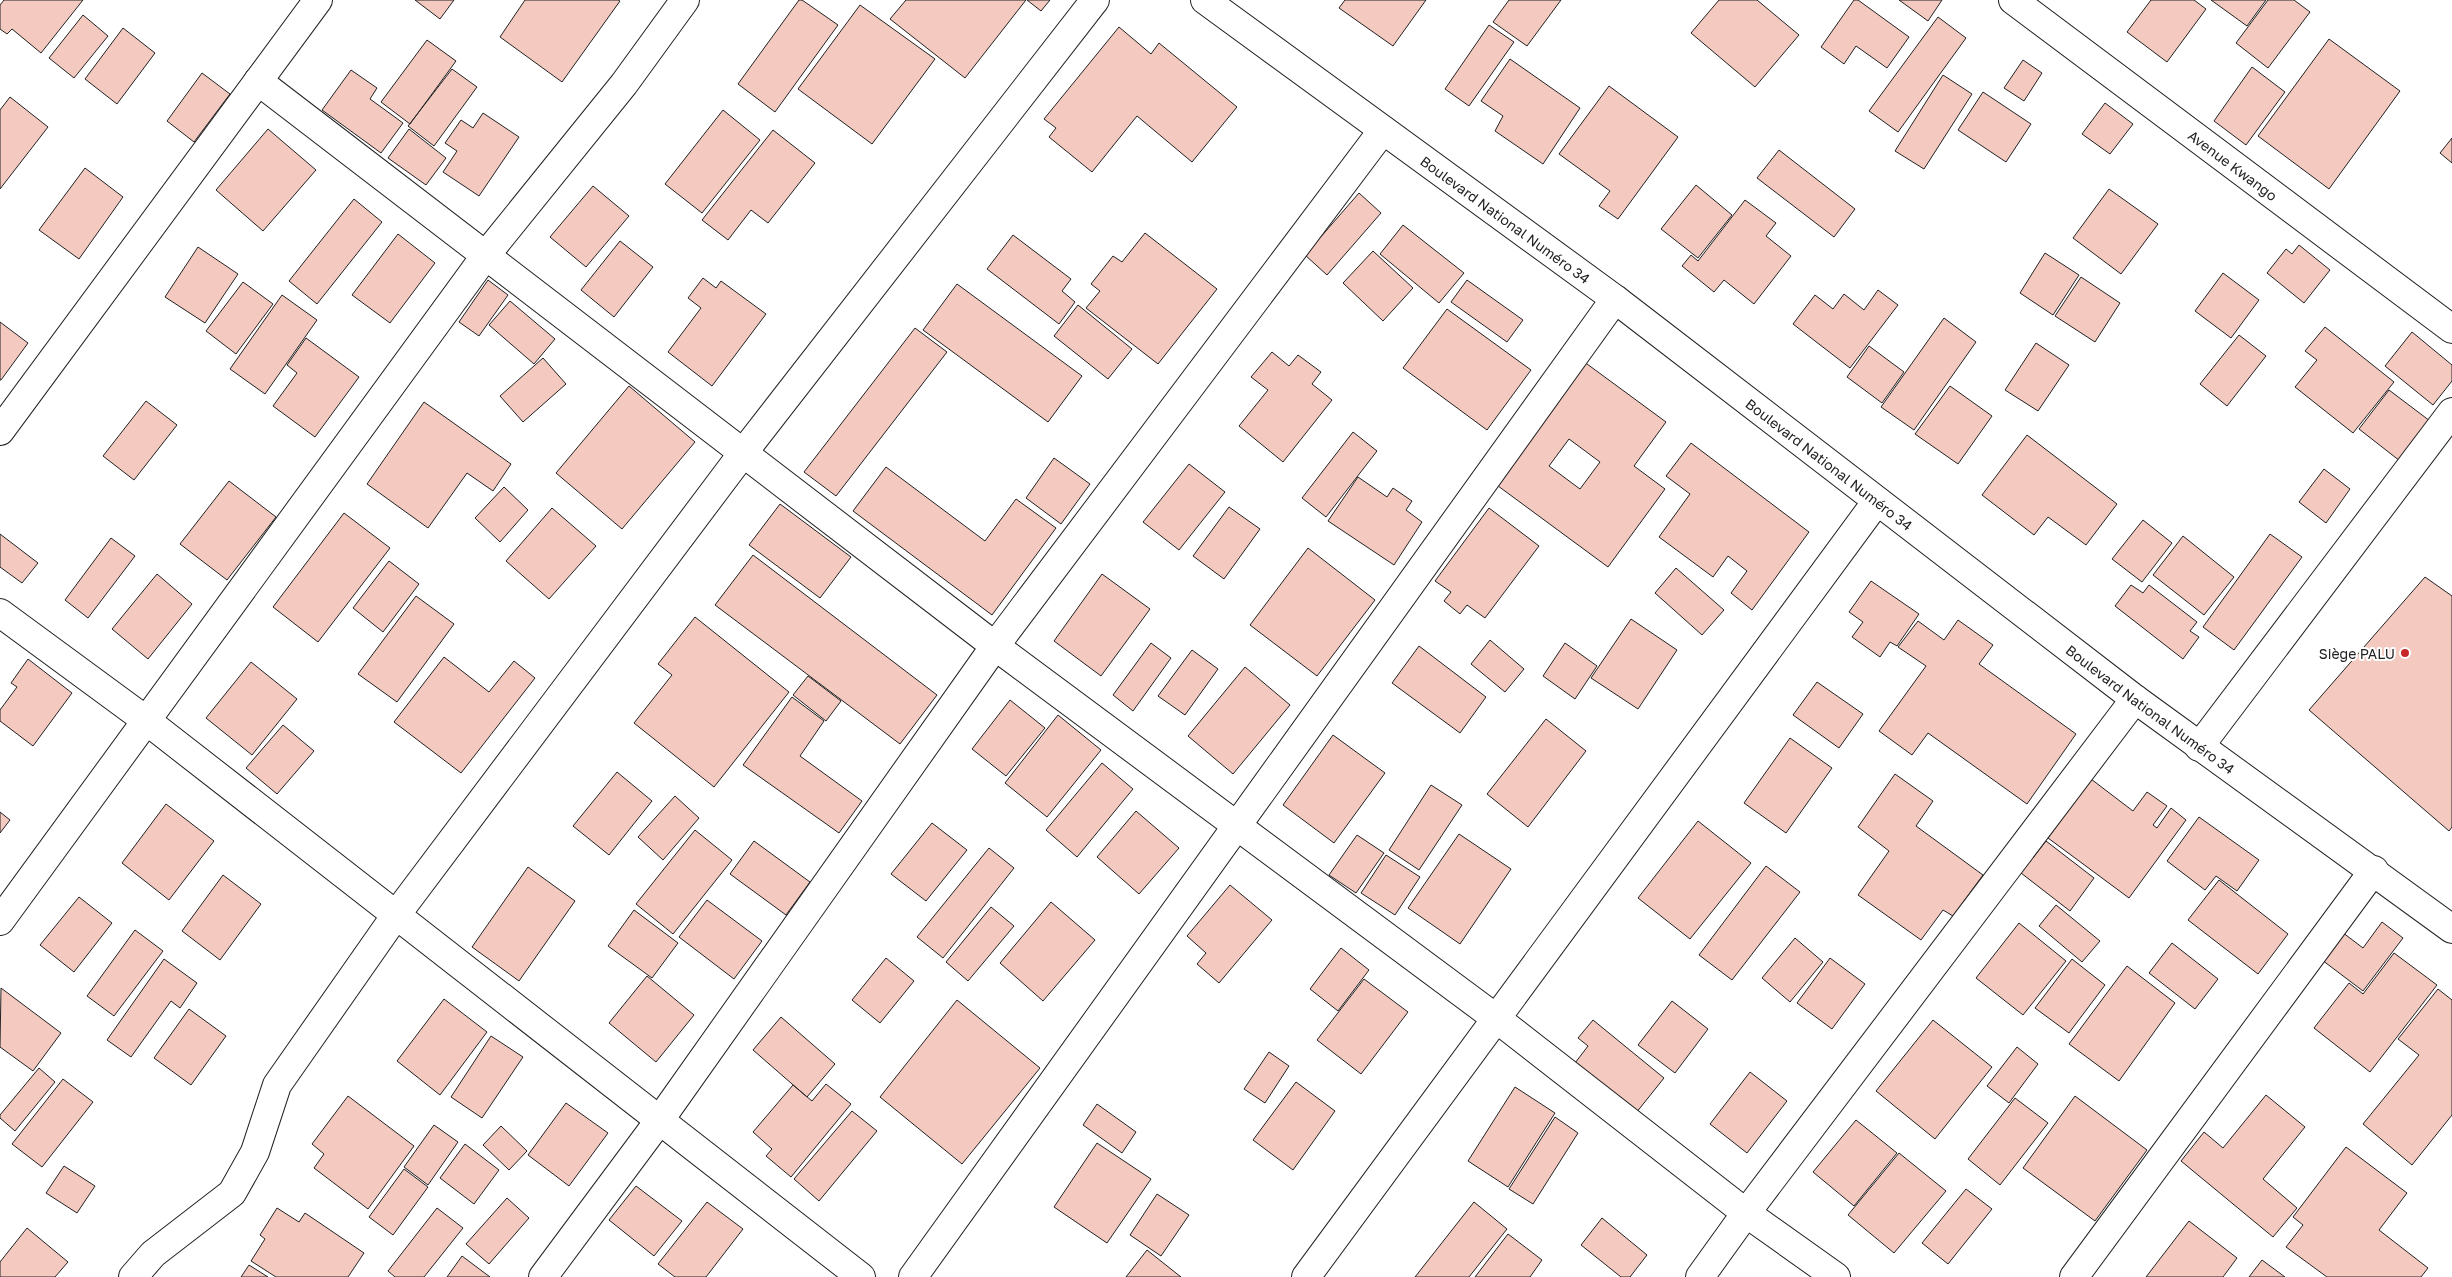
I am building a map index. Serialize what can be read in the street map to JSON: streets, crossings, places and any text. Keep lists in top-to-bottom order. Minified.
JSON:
{"streets":{"street":["Avenue Kwango","Boulevard National Numéro 34"]},"places":["Siège PALU"]}
